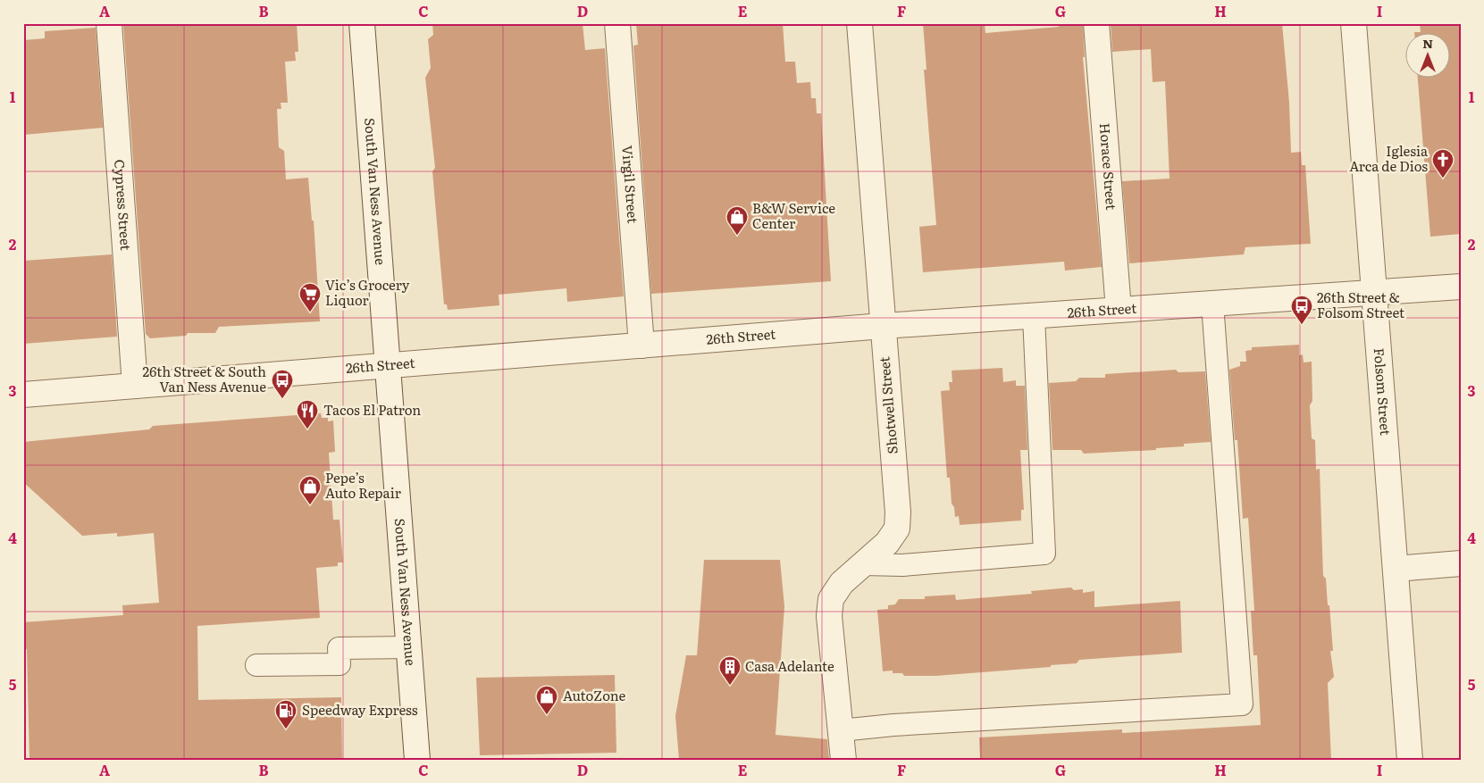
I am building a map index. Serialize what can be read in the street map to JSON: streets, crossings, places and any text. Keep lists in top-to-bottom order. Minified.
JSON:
{"streets":{"street":["Horace Street","Virgil Street","South Van Ness Avenue","Cypress Street","26th Street","Folsom Street","Shotwell Street"]},"crossings":[["Horace Street","26th Street"],["Virgil Street","26th Street"],["South Van Ness Avenue","26th Street"],["Cypress Street","26th Street"],["26th Street","Folsom Street"],["26th Street","Shotwell Street"]],"places":{"church":["Iglesia Arca de Dios"],"shop":["B&W Service Center","Pepe’s Auto Repair","AutoZone"],"supermarket":["Vic’s Grocery Liquor"],"bus stop":["26th Street & Folsom Street","26th Street & South Van Ness Avenue"],"restaurant":["Tacos El Patron"],"building":["Casa Adelante"],"fuel station":["Speedway Express"]},"north":"top","grid":{"columns":["A","B","C","D","E","F","G","H","I"],"rows":["1","2","3","4","5"]}}
